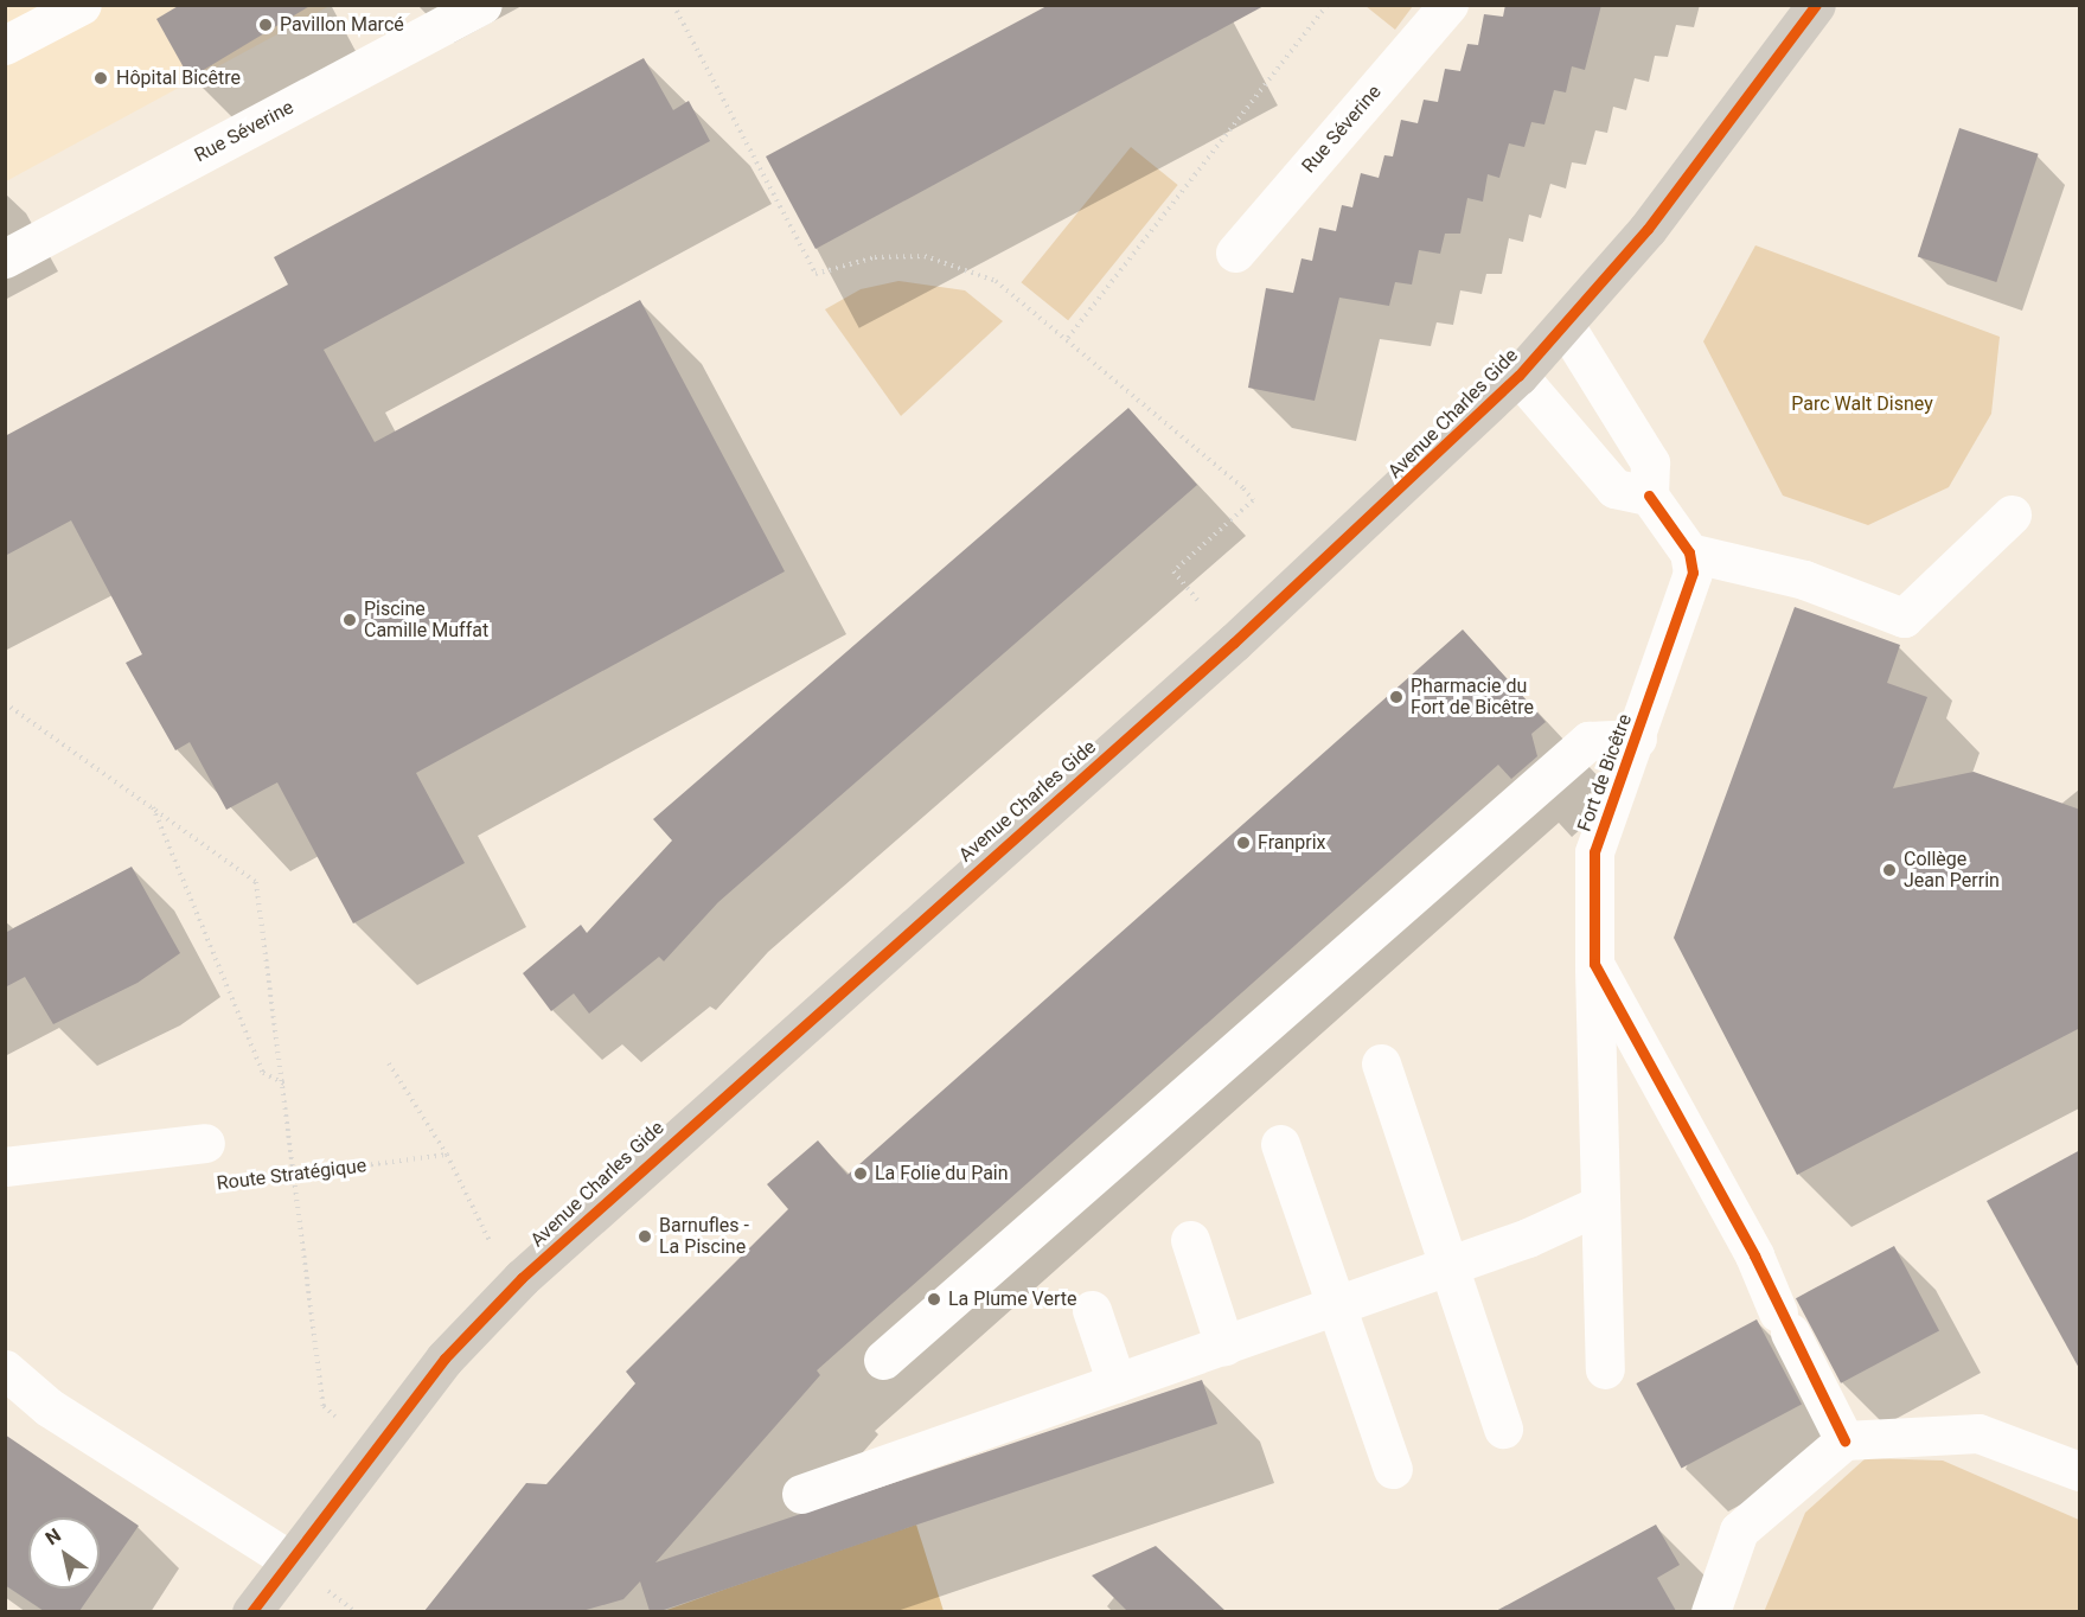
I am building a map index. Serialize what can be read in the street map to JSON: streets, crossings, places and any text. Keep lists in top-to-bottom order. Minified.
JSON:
{"streets":{"main road":["Avenue Charles Gide"],"street":["Rue Séverine","Fort de Bicêtre"],"path":["Route Stratégique"]},"parks":["Parc Walt Disney"],"places":["Pavillon Marcé","Hôpital Bicêtre","Piscine Camille Muffat","Pharmacie du Fort de Bicêtre","Franprix","Collège Jean Perrin","La Folie du Pain","Barnufles - La Piscine","La Plume Verte"],"north":"top left"}
